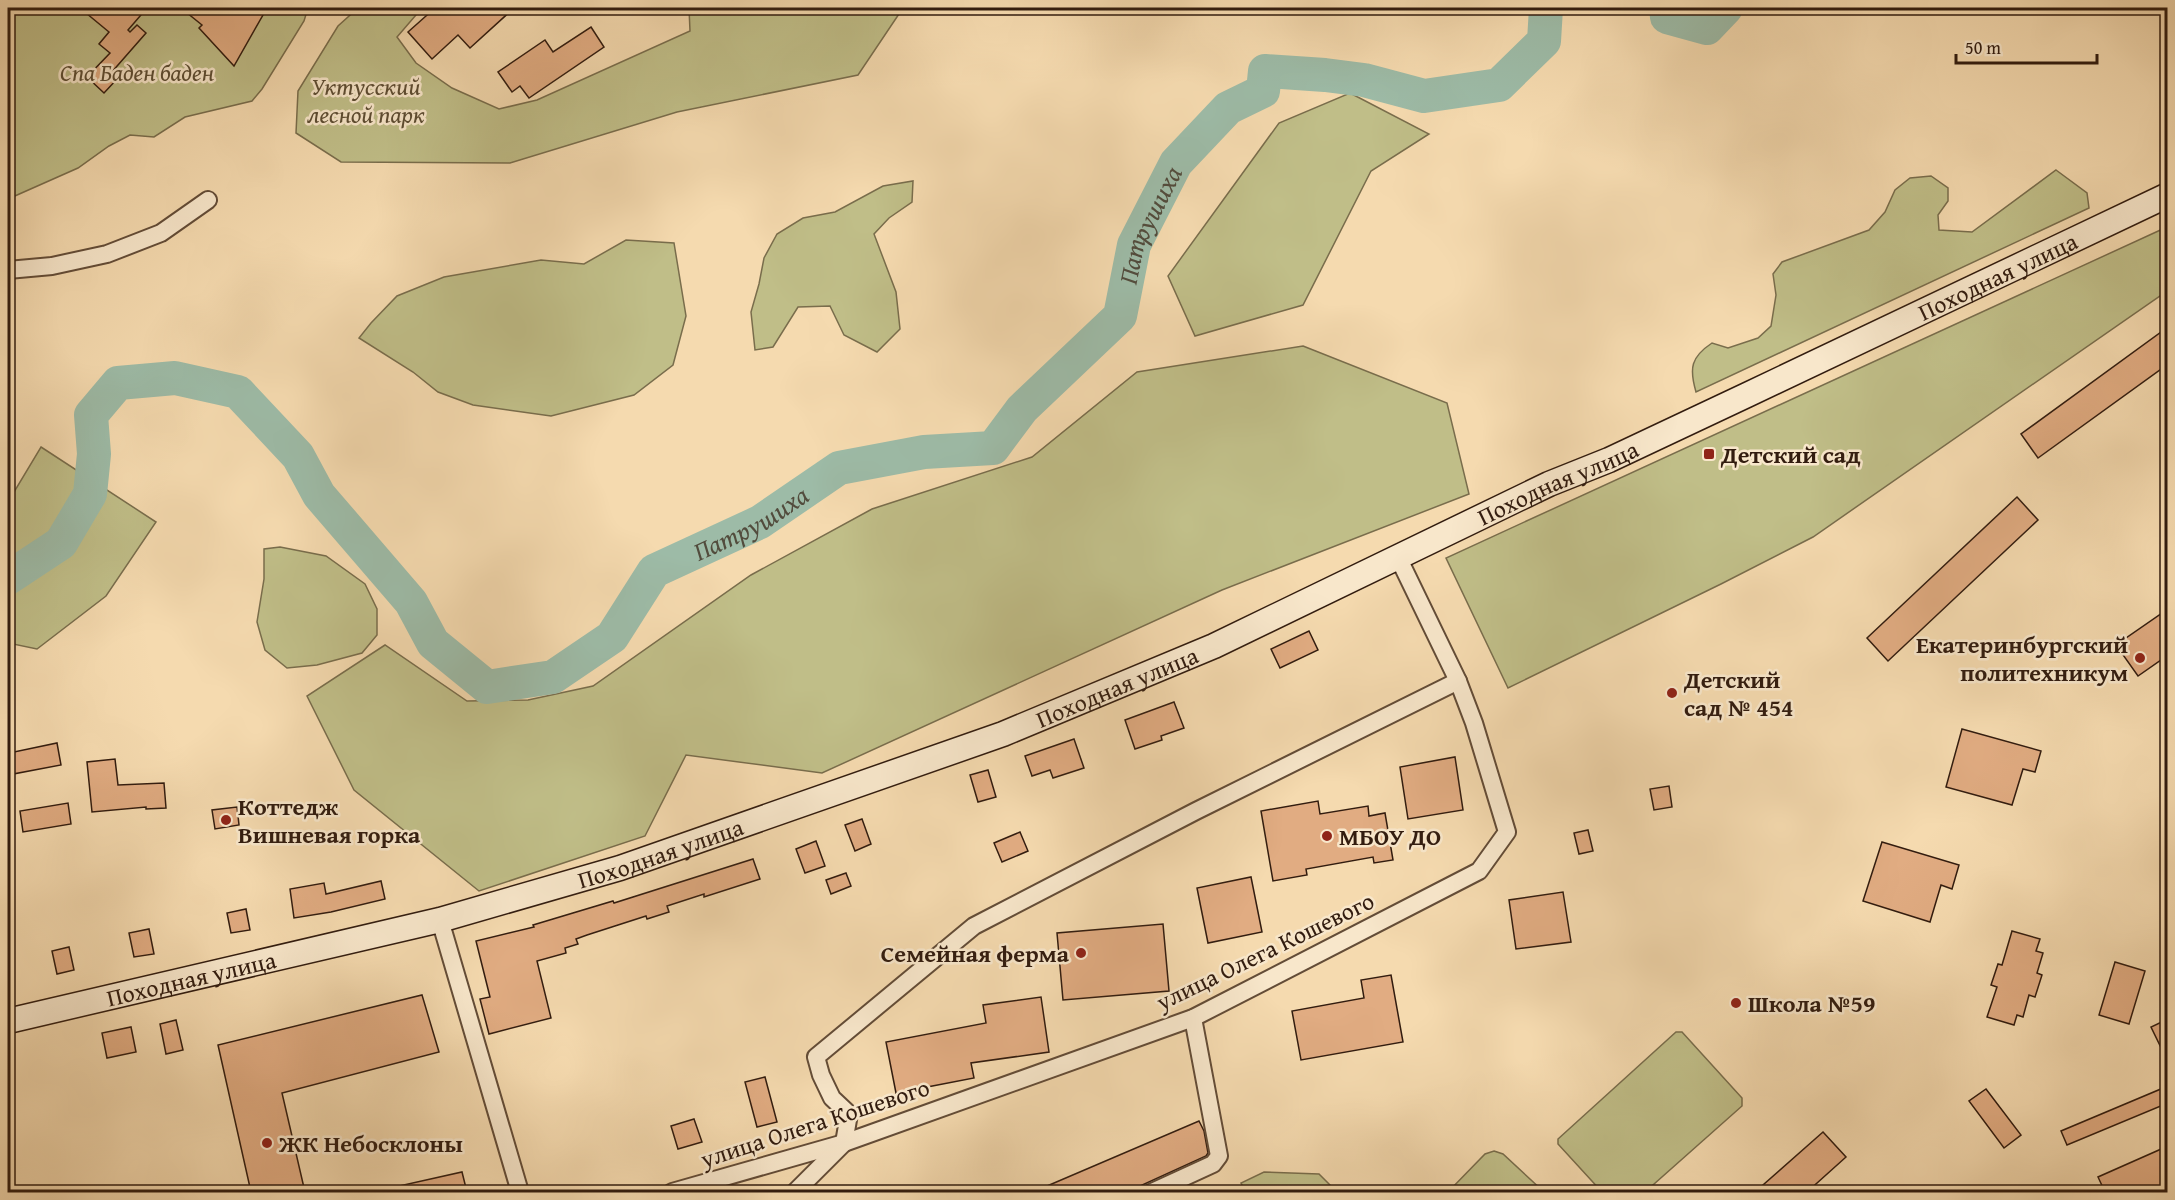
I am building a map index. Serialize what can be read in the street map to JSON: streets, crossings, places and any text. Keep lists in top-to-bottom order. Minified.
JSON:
{"streets":{"main road":["Походная улица"],"street":["улица Олега Кошевого"]},"crossings":[["Походная улица","улица Олега Кошевого"]],"water":["Патрушиха"],"parks":["Спа Баден баден","Уктусский лесной парк"],"places":{"transit":["Детский сад"],"other":["Екатеринбургский политехникум","Детский сад № 454","Коттедж Вишневая горка","МБОУ ДО","Семейная ферма","Школа №59","ЖК Небосклоны"]},"scale_bar":"50 m"}
